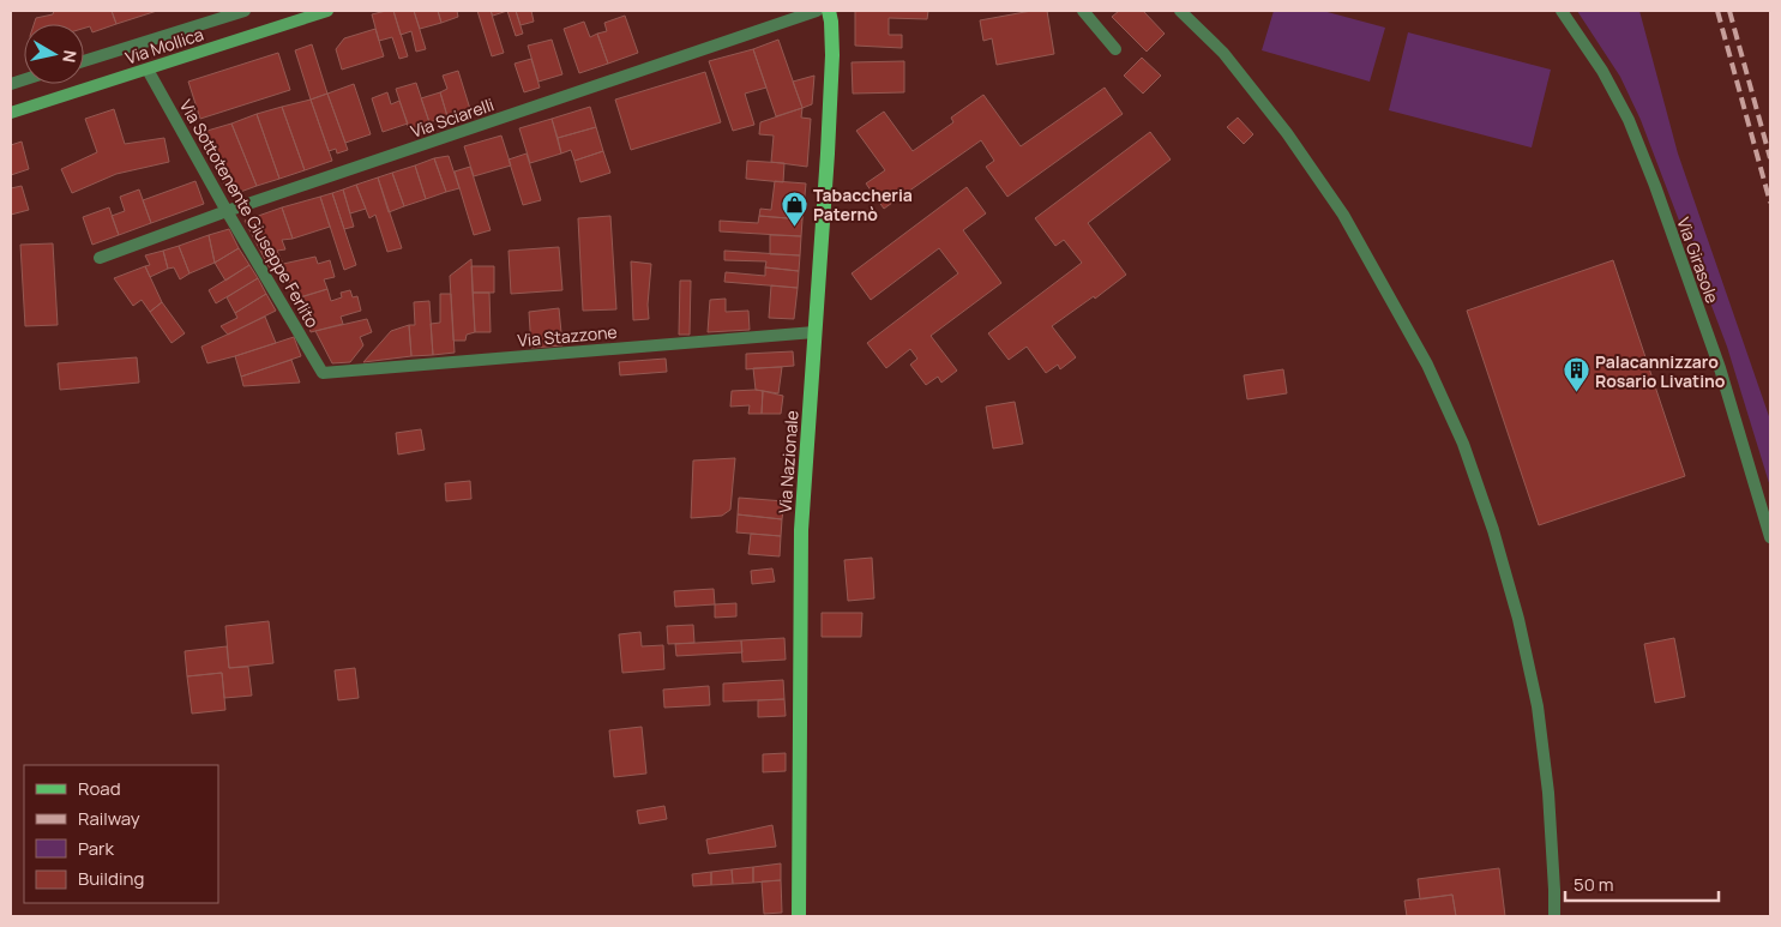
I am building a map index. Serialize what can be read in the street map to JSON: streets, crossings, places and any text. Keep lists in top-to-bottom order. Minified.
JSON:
{"streets":{"main road":["Via Nazionale"],"street":["Via Mollica","Via Sciarelli","Via Sottotenente Giuseppe Ferlito","Via Girasole","Via Stazzone"]},"crossings":[["Via Mollica","Via Sottotenente Giuseppe Ferlito"],["Via Sciarelli","Via Sottotenente Giuseppe Ferlito"],["Via Sottotenente Giuseppe Ferlito","Via Stazzone"],["Via Stazzone","Via Nazionale"]],"places":{"shop":["Tabaccheria Paternò"],"building":["Palacannizzaro Rosario Livatino"]},"legend":["Road","Railway","Park","Building"],"scale_bar":"50 m","north":"right"}
